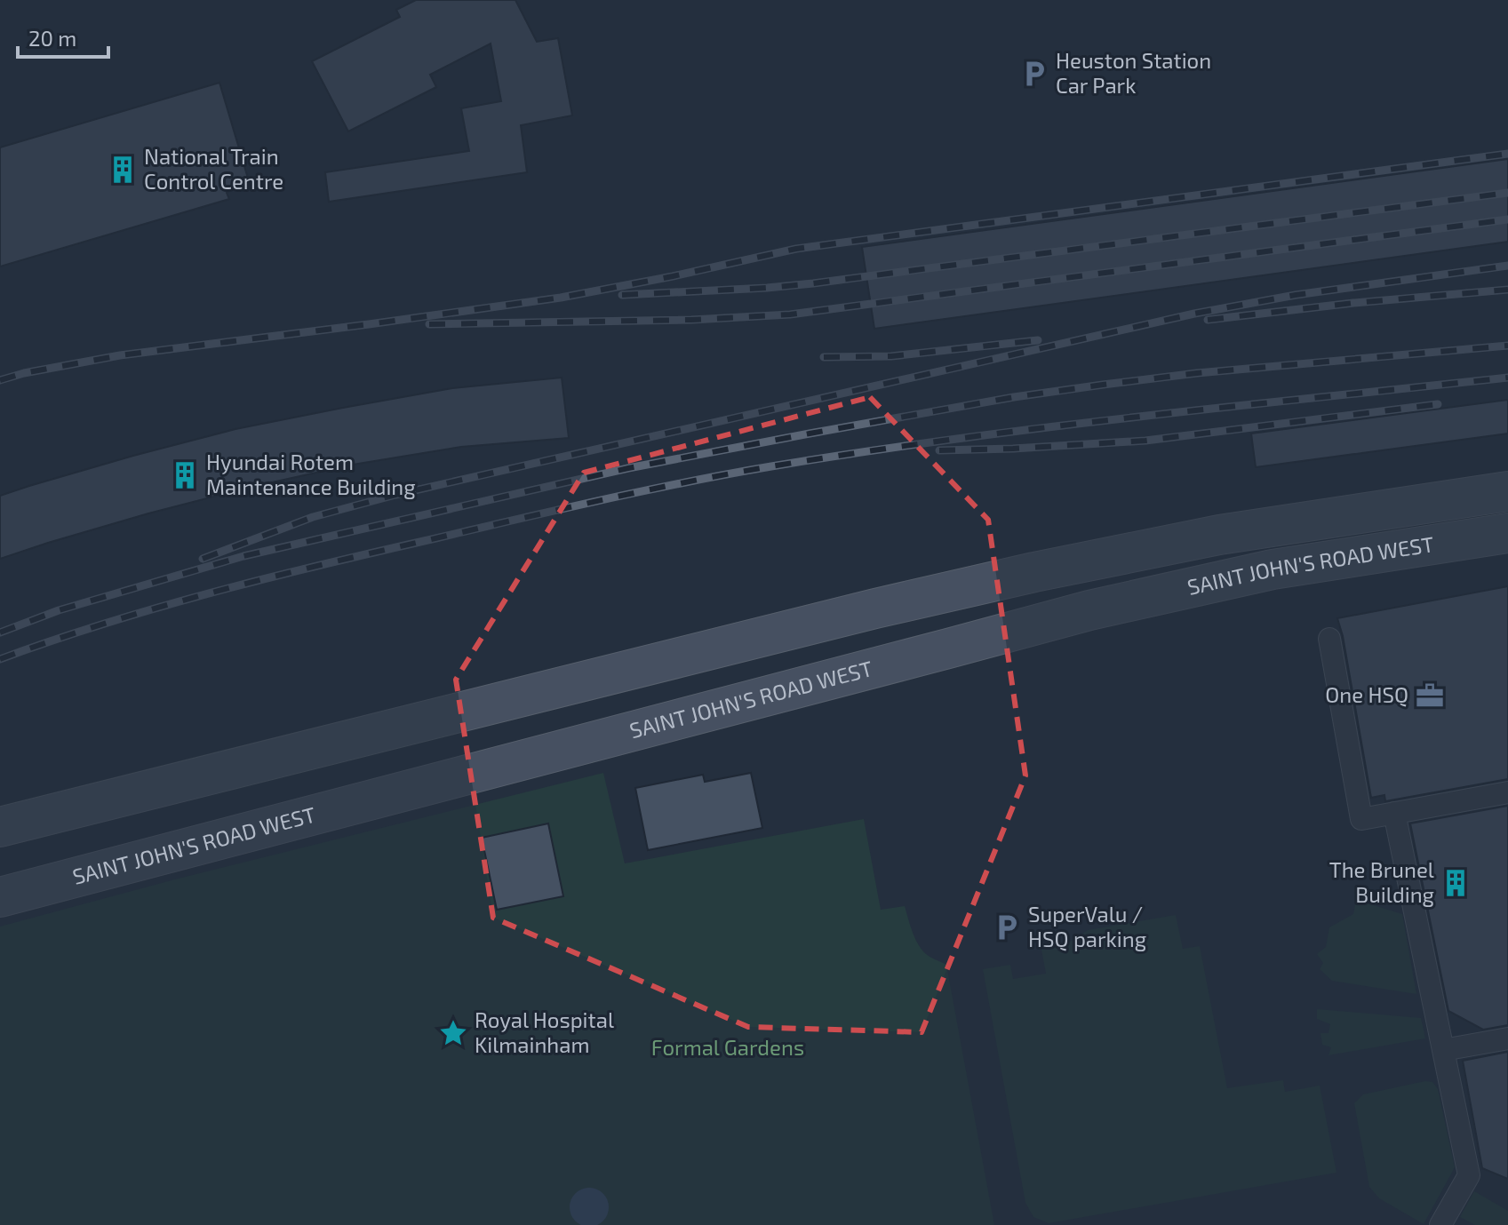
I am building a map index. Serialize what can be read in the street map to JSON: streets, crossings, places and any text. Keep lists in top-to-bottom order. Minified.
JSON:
{"streets":{"main road":["SAINT JOHN'S ROAD WEST"]},"parks":["Formal Gardens"],"places":{"parking":["Heuston Station Car Park","SuperValu / HSQ parking"],"building":["National Train Control Centre","Hyundai Rotem Maintenance Building","The Brunel Building"],"office":["One HSQ"],"place":["Royal Hospital Kilmainham"]},"scale_bar":"20 m"}
